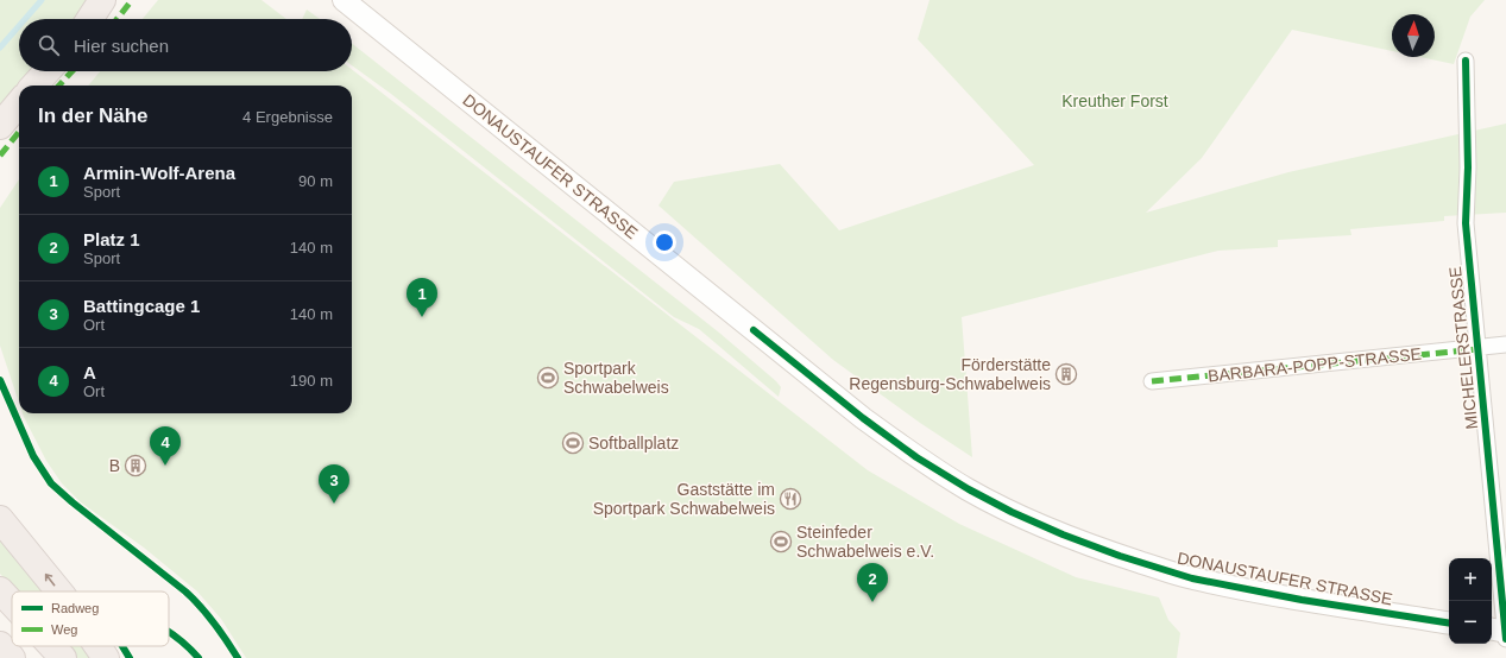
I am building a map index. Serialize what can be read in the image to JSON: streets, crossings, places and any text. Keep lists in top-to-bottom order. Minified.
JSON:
{"streets":{"main road":["DONAUSTAUFER STRASSE"],"street":["MICHELERSTRASSE","BARBARA-POPP-STRASSE"]},"crossings":[["MICHELERSTRASSE","BARBARA-POPP-STRASSE"]],"parks":["Kreuther Forst"],"places":{"building":["Förderstätte Regensburg-Schwabelweis","B"],"sports":["Sportpark Schwabelweis","Softballplatz","Steinfeder Schwabelweis e.V."],"restaurant":["Gaststätte im Sportpark Schwabelweis"]},"legend":["Radweg","Weg"],"north":"top","page":{"search":"Hier suchen","heading":["In der Nähe","4 Ergebnisse"],"list":[{"mark":"1","name":"Armin-Wolf-Arena","note":"Sport","value":"90 m"},{"mark":"2","name":"Platz 1","note":"Sport","value":"140 m"},{"mark":"3","name":"Battingcage 1","note":"Ort","value":"140 m"},{"mark":"4","name":"A","note":"Ort","value":"190 m"}],"pins":["1","4","3","2"],"map_buttons":["+","−"]}}
